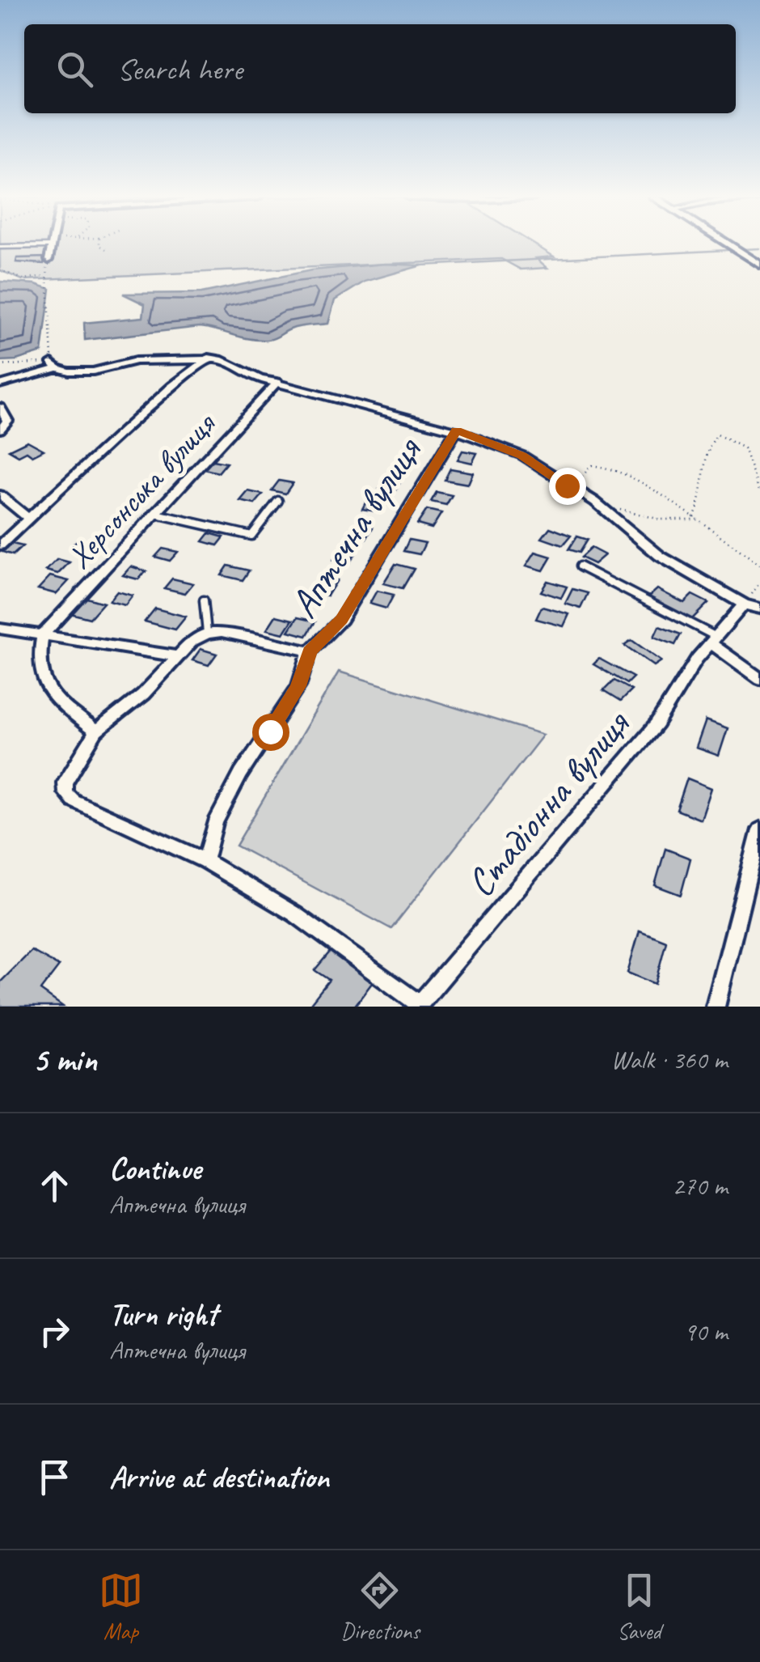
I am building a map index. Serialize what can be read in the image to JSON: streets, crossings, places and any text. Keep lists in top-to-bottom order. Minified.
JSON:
{"streets":{"street":["Херсонська вулиця","Аптечна вулиця","Стадіонна вулиця"]},"crossings":[["Аптечна вулиця","Стадіонна вулиця"]],"page":{"search":"Search here","heading":["5 min","Walk · 360 m"],"list":[["Continue","Аптечна вулиця","270 m"],["Turn right","Аптечна вулиця","90 m"],"Arrive at destination"],"nav":["Map","Directions","Saved"]}}
